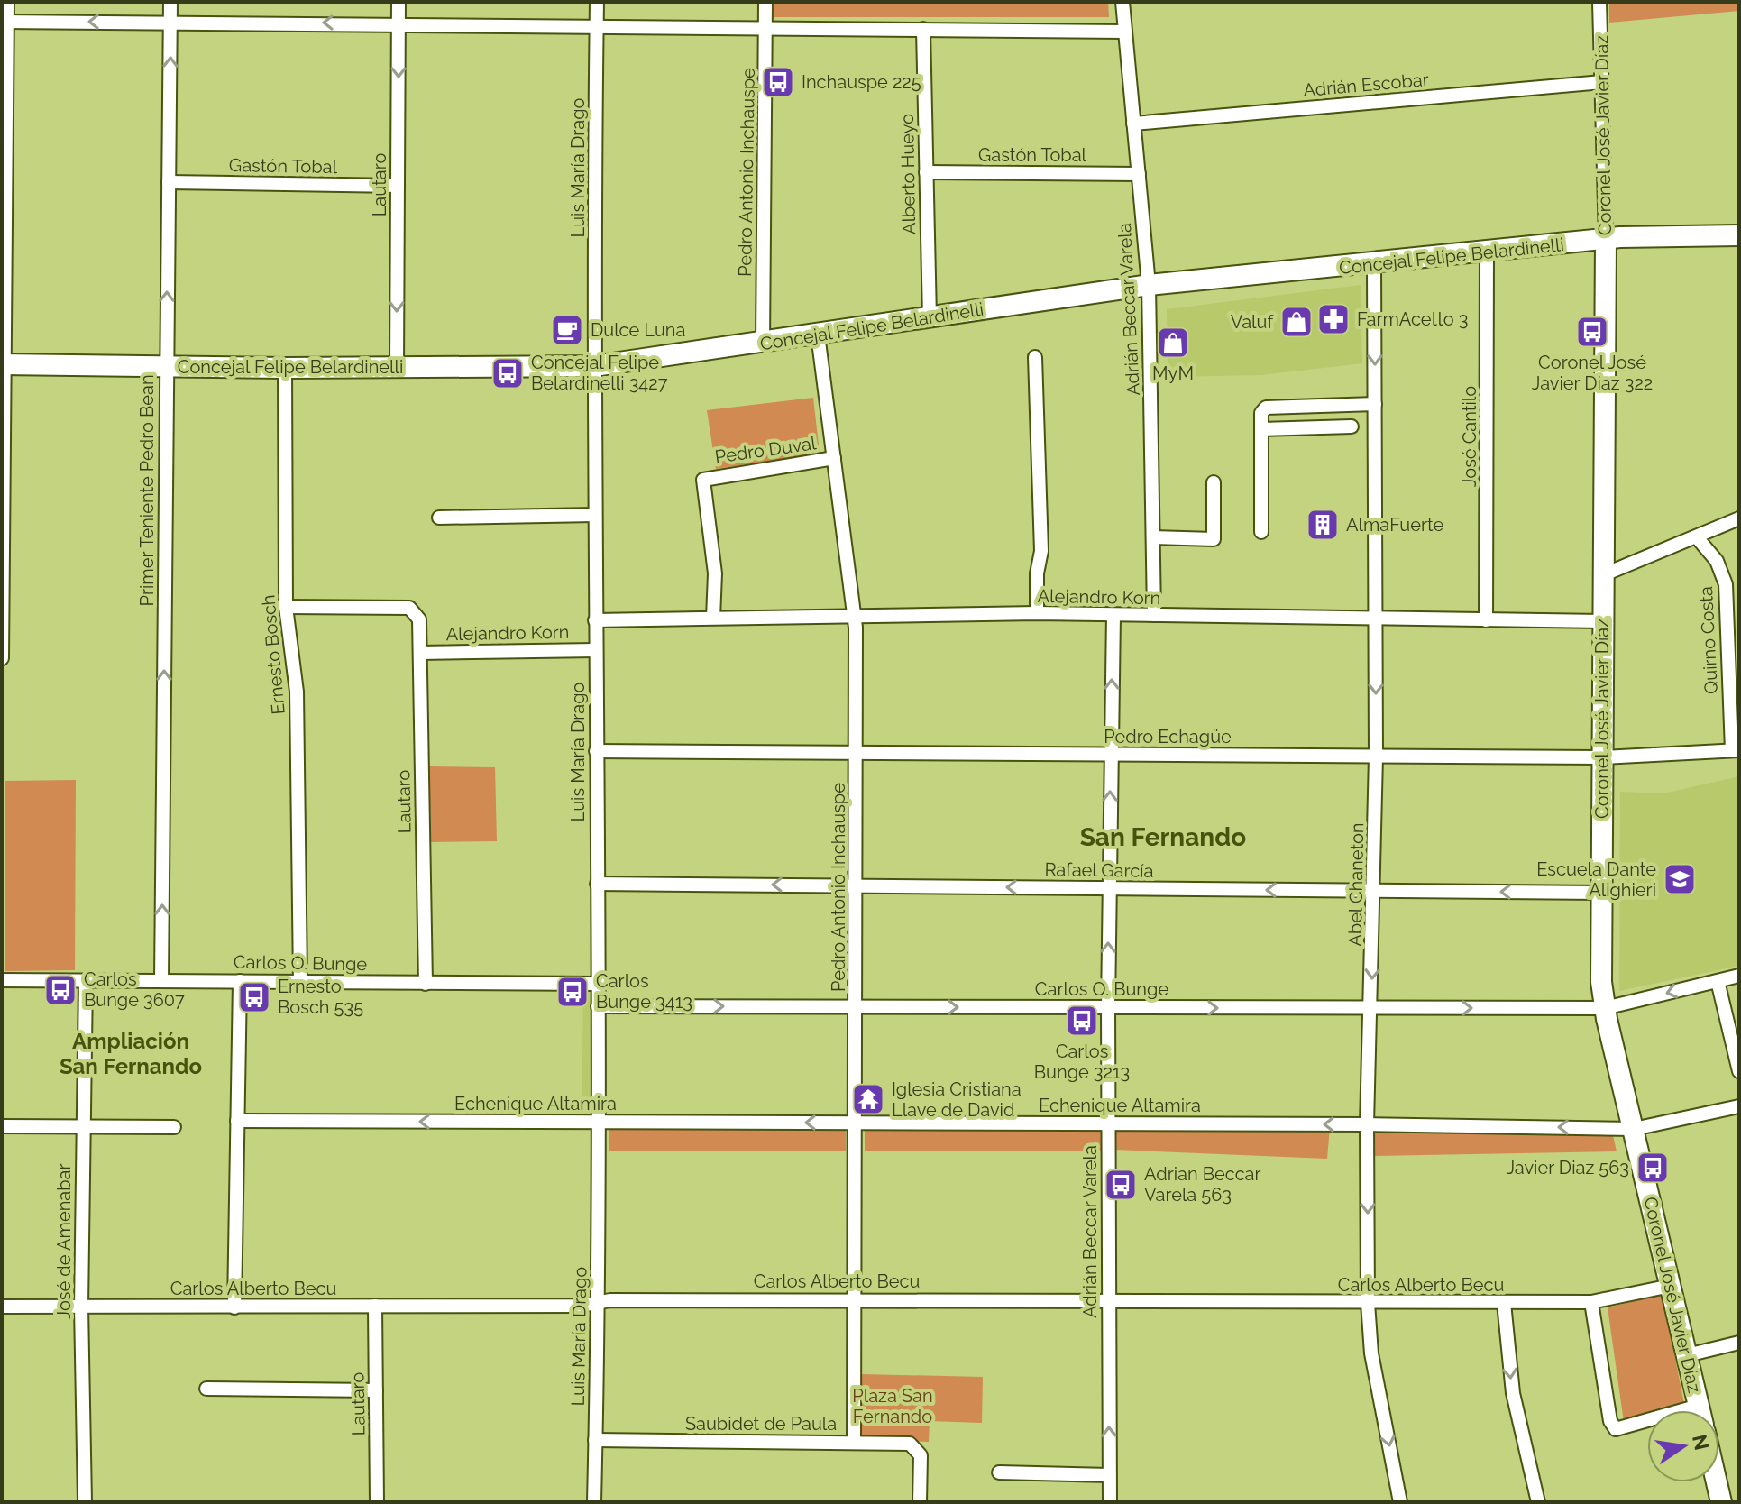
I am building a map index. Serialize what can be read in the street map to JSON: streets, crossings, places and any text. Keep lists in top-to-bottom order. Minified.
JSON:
{"streets":{"main road":["Coronel José Javier Díaz","Concejal Felipe Belardinelli"],"street":["Adrián Escobar","Gastón Tobal","Luis María Drago","Pedro Antonio Inchauspe","Alberto Hueyo","Lautaro","Adrián Beccar Varela","José Cantilo","Pedro Duval","Primer Teniente Pedro Bean","Alejandro Korn","Quirno Costa","Ernesto Bosch","Pedro Echagüe","Rafael García","Abel Chaneton","Carlos O. Bunge","Echenique Altamira","José de Amenabar","Carlos Alberto Becu","Saubidet de Paula"]},"crossings":[["Adrián Escobar","Coronel José Javier Díaz"],["Adrián Escobar","Adrián Beccar Varela"],["Coronel José Javier Díaz","Concejal Felipe Belardinelli"],["Coronel José Javier Díaz","Alejandro Korn"],["Coronel José Javier Díaz","Pedro Echagüe"],["Coronel José Javier Díaz","Rafael García"],["Coronel José Javier Díaz","Carlos O. Bunge"],["Coronel José Javier Díaz","Echenique Altamira"],["Coronel José Javier Díaz","Carlos Alberto Becu"],["Gastón Tobal","Alberto Hueyo"],["Gastón Tobal","Lautaro"],["Gastón Tobal","Adrián Beccar Varela"],["Gastón Tobal","Primer Teniente Pedro Bean"],["Luis María Drago","Concejal Felipe Belardinelli"],["Luis María Drago","Alejandro Korn"],["Luis María Drago","Pedro Echagüe"],["Luis María Drago","Rafael García"],["Luis María Drago","Carlos O. Bunge"],["Luis María Drago","Echenique Altamira"],["Luis María Drago","Carlos Alberto Becu"],["Luis María Drago","Saubidet de Paula"],["Pedro Antonio Inchauspe","Concejal Felipe Belardinelli"],["Pedro Antonio Inchauspe","Pedro Duval"],["Pedro Antonio Inchauspe","Alejandro Korn"],["Pedro Antonio Inchauspe","Pedro Echagüe"],["Pedro Antonio Inchauspe","Rafael García"],["Pedro Antonio Inchauspe","Carlos O. Bunge"],["Pedro Antonio Inchauspe","Echenique Altamira"],["Pedro Antonio Inchauspe","Carlos Alberto Becu"],["Pedro Antonio Inchauspe","Saubidet de Paula"],["Alberto Hueyo","Concejal Felipe Belardinelli"],["Lautaro","Concejal Felipe Belardinelli"],["Lautaro","Alejandro Korn"],["Lautaro","Carlos O. Bunge"],["Lautaro","Carlos Alberto Becu"],["Concejal Felipe Belardinelli","Adrián Beccar Varela"],["Concejal Felipe Belardinelli","José Cantilo"],["Concejal Felipe Belardinelli","Primer Teniente Pedro Bean"],["Concejal Felipe Belardinelli","Ernesto Bosch"],["Concejal Felipe Belardinelli","Abel Chaneton"],["Adrián Beccar Varela","Alejandro Korn"],["Adrián Beccar Varela","Pedro Echagüe"],["Adrián Beccar Varela","Rafael García"],["Adrián Beccar Varela","Carlos O. Bunge"],["Adrián Beccar Varela","Echenique Altamira"],["Adrián Beccar Varela","Carlos Alberto Becu"],["José Cantilo","Alejandro Korn"],["Pedro Duval","Alejandro Korn"],["Primer Teniente Pedro Bean","Carlos O. Bunge"],["Alejandro Korn","Ernesto Bosch"],["Alejandro Korn","Abel Chaneton"],["Quirno Costa","Pedro Echagüe"],["Ernesto Bosch","Carlos O. Bunge"],["Pedro Echagüe","Abel Chaneton"],["Rafael García","Abel Chaneton"],["Abel Chaneton","Carlos O. Bunge"],["Abel Chaneton","Echenique Altamira"],["Abel Chaneton","Carlos Alberto Becu"],["Carlos O. Bunge","José de Amenabar"],["José de Amenabar","Carlos Alberto Becu"]],"one_way":["Lautaro","Adrián Beccar Varela","Primer Teniente Pedro Bean","Rafael García","Abel Chaneton","Echenique Altamira"],"districts":["San Fernando","Ampliación San Fernando"],"parks":["Plaza San Fernando"],"places":{"bus stop":["Inchauspe 225","Coronel José Javier Diaz 322","Concejal Felipe Belardinelli 3427","Carlos Bunge 3607","Carlos Bunge 3413","Ernesto Bosch 535","Carlos Bunge 3213","Javier Diaz 563","Adrian Beccar Varela 563"],"pharmacy":["FarmAcetto 3"],"shop":["Valuf","MyM"],"cafe":["Dulce Luna"],"building":["AlmaFuerte"],"school or university":["Escuela Dante Alighieri"],"temple":["Iglesia Cristiana Llave de David"]},"north":"right"}
